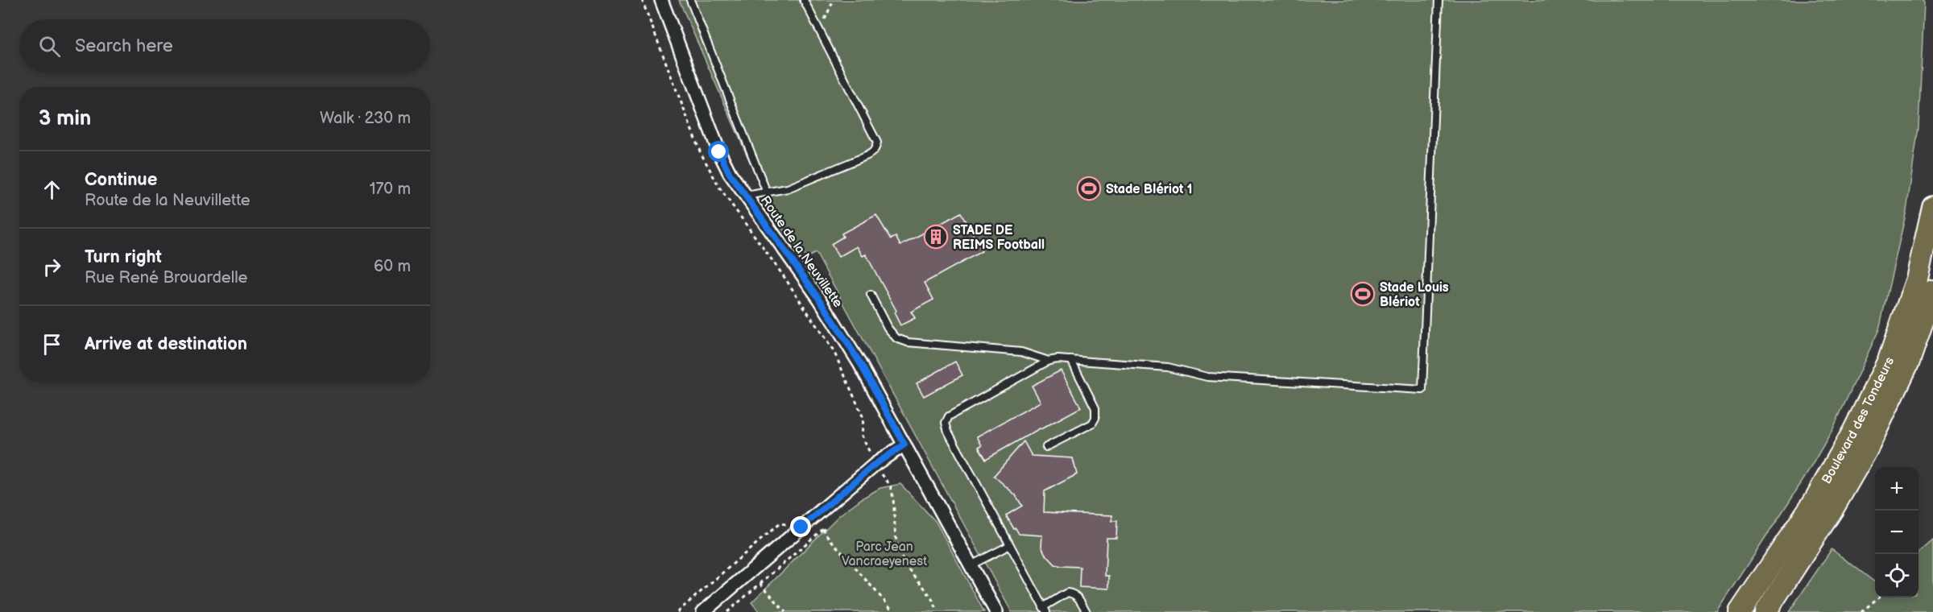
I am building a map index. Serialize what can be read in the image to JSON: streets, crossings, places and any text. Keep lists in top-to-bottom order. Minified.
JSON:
{"streets":{"highway":["Boulevard des Tondeurs"],"street":["Route de la Neuvillette"]},"parks":["Parc Jean Vancraeyenest"],"places":{"sports":["Stade Blériot 1","Stade Louis Blériot"],"building":["STADE DE REIMS Football"]},"page":{"search":"Search here","heading":["3 min","Walk · 230 m"],"list":[["Continue","Route de la Neuvillette","170 m"],["Turn right","Rue René Brouardelle","60 m"],"Arrive at destination"],"map_buttons":["+","−"]}}
